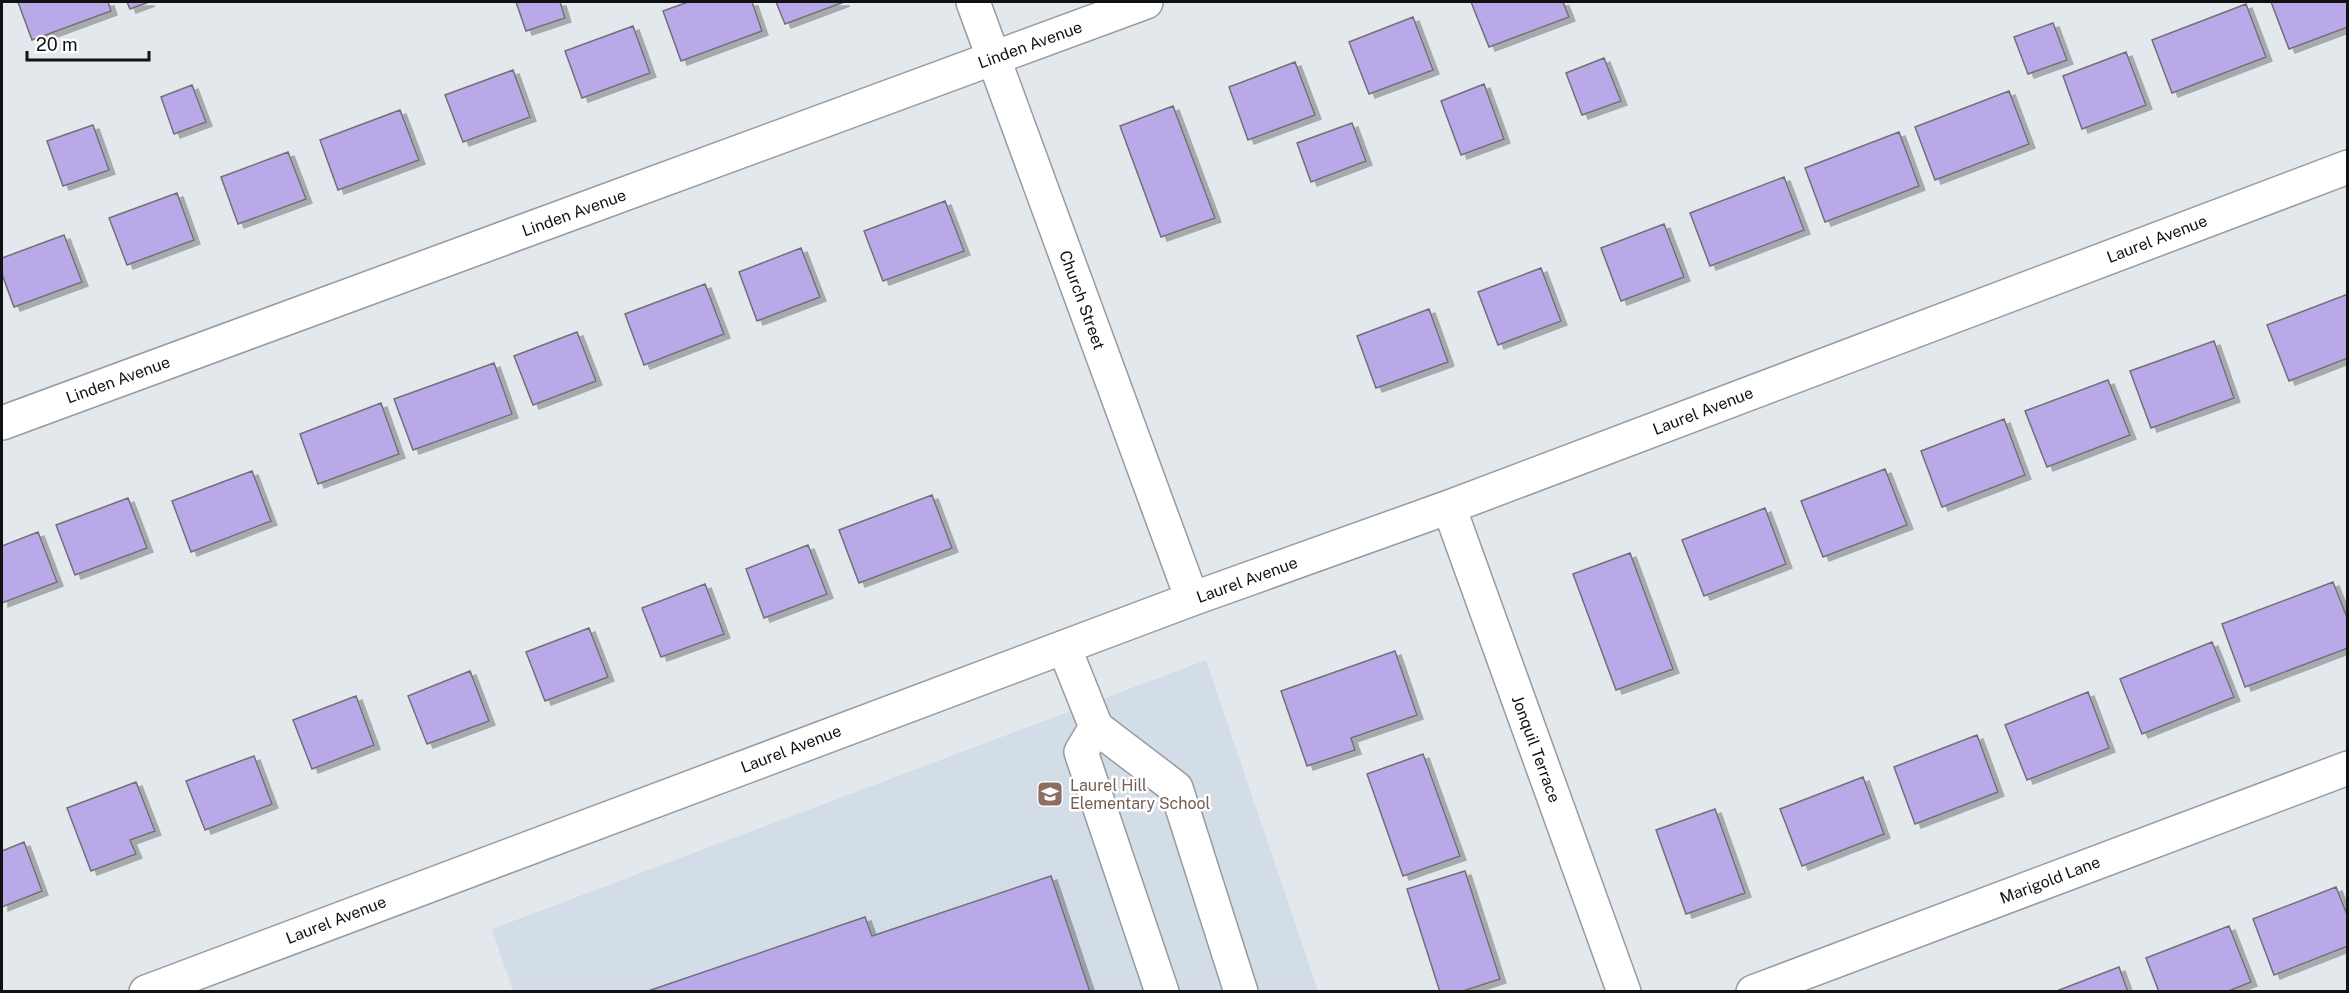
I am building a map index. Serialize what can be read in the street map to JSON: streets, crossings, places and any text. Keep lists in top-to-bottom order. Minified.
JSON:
{"streets":{"street":["Linden Avenue","Laurel Avenue","Church Street","Jonquil Terrace","Marigold Lane"]},"crossings":[["Linden Avenue","Church Street"],["Laurel Avenue","Church Street"],["Laurel Avenue","Jonquil Terrace"]],"places":{"school or university":["Laurel Hill Elementary School"]},"scale_bar":"20 m"}
